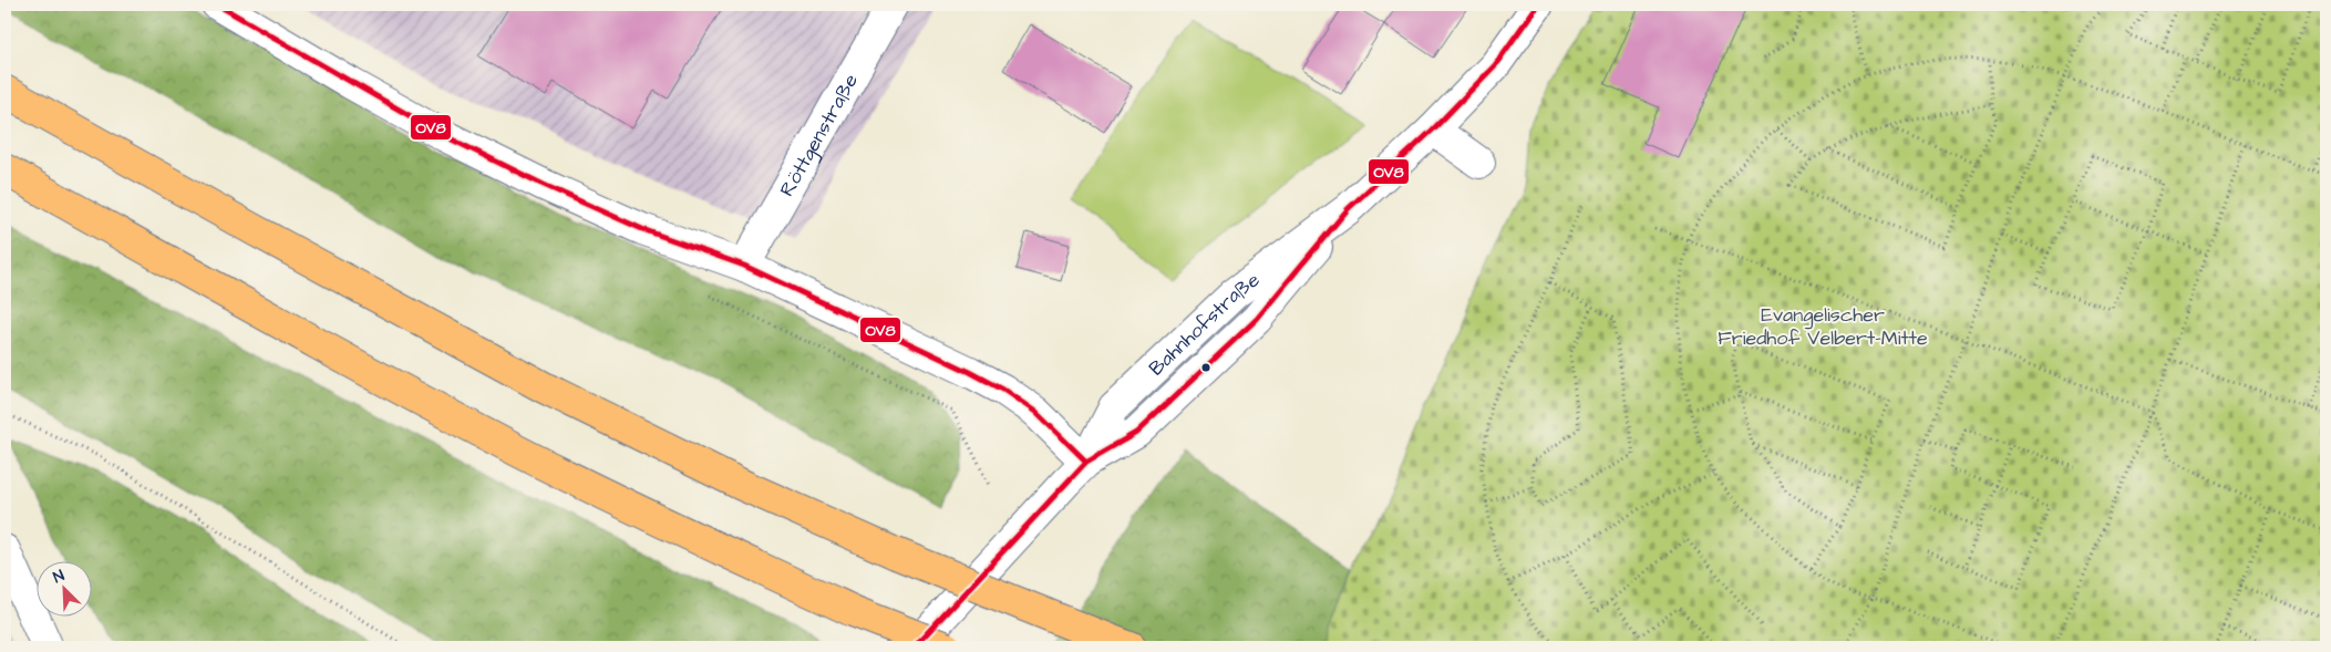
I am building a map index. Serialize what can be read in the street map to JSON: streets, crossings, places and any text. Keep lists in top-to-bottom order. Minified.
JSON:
{"streets":{"street":["Röttgenstraße","Bahnhofstraße"]},"parks":["Evangelischer Friedhof Velbert-Mitte"],"lines":["transit line OV8"],"north":"top left"}
